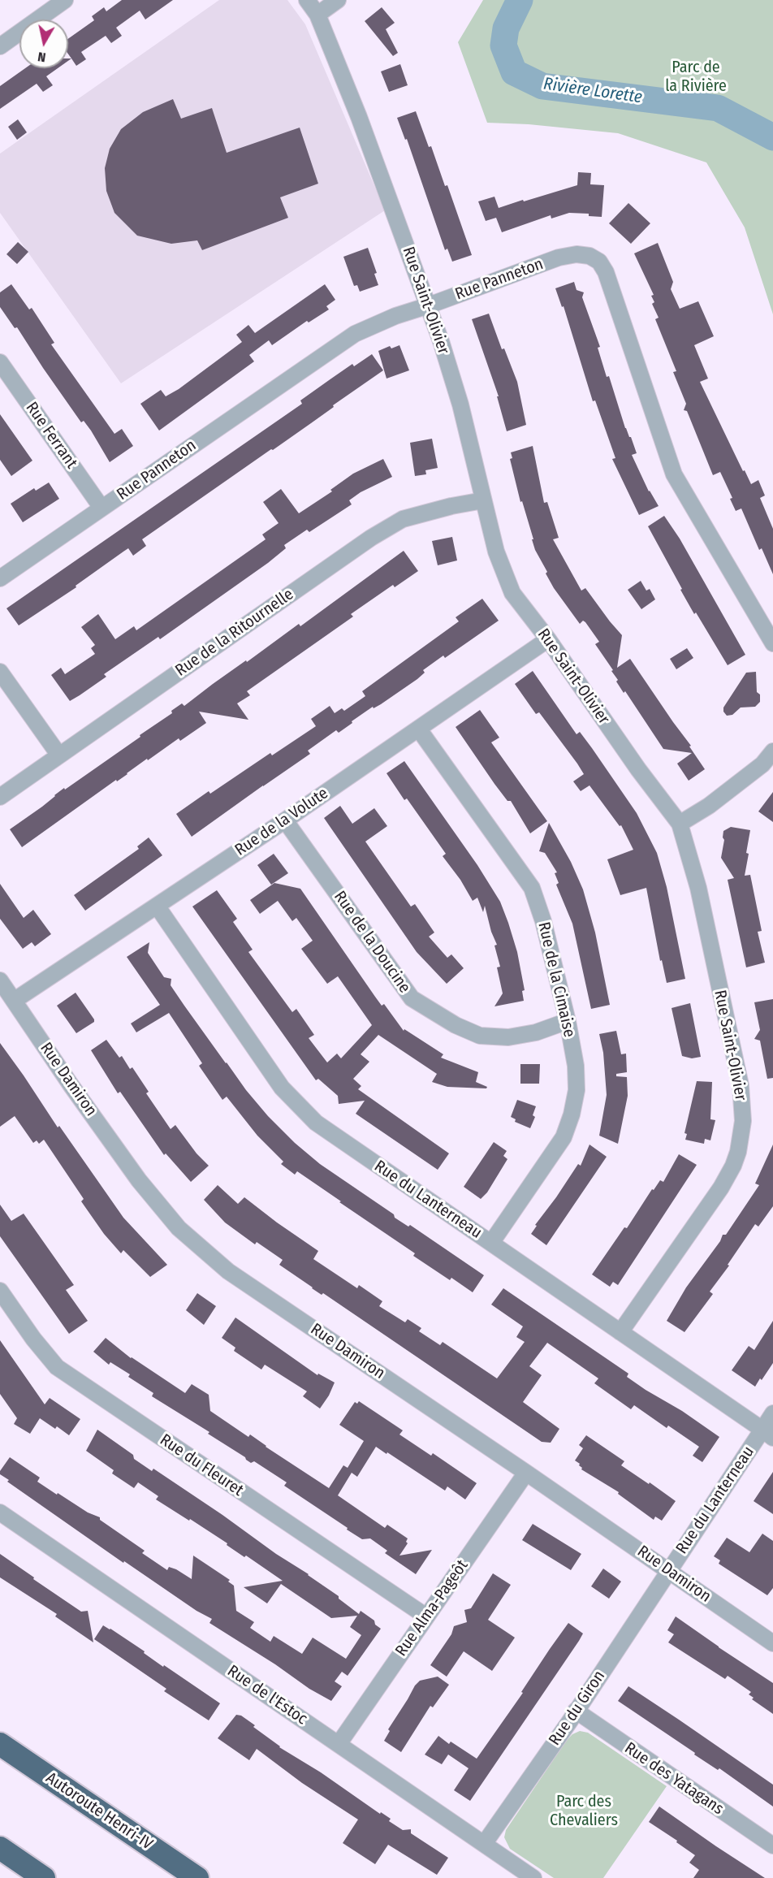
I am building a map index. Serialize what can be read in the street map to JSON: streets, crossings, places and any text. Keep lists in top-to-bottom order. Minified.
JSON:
{"streets":{"highway":["Autoroute Henri-IV"],"street":["Rue Panneton","Rue Saint-Olivier","Rue Ferrant","Rue de la Ritournelle","Rue de la Volute","Rue de la Doucine","Rue de la Cimaise","Rue Damiron","Rue du Lanterneau","Rue du Fleuret","Rue Alma-Pageôt","Rue de l'Estoc","Rue du Giron","Rue des Yatagans"]},"crossings":[["Rue Panneton","Rue Saint-Olivier"],["Rue Panneton","Rue Ferrant"],["Rue Saint-Olivier","Rue de la Ritournelle"],["Rue Saint-Olivier","Rue de la Volute"],["Rue Saint-Olivier","Rue du Lanterneau"],["Rue de la Volute","Rue de la Doucine"],["Rue de la Volute","Rue de la Cimaise"],["Rue de la Volute","Rue Damiron"],["Rue de la Volute","Rue du Lanterneau"],["Rue de la Doucine","Rue de la Cimaise"],["Rue de la Cimaise","Rue du Lanterneau"],["Rue Damiron","Rue du Lanterneau"],["Rue Damiron","Rue Alma-Pageôt"],["Rue Damiron","Rue du Giron"],["Rue du Lanterneau","Rue du Giron"],["Rue du Fleuret","Rue Alma-Pageôt"],["Rue Alma-Pageôt","Rue de l'Estoc"],["Rue de l'Estoc","Rue du Giron"],["Rue du Giron","Rue des Yatagans"]],"water":["Rivière Lorette"],"parks":["Parc de la Rivière","Parc des Chevaliers"],"north":"bottom"}
